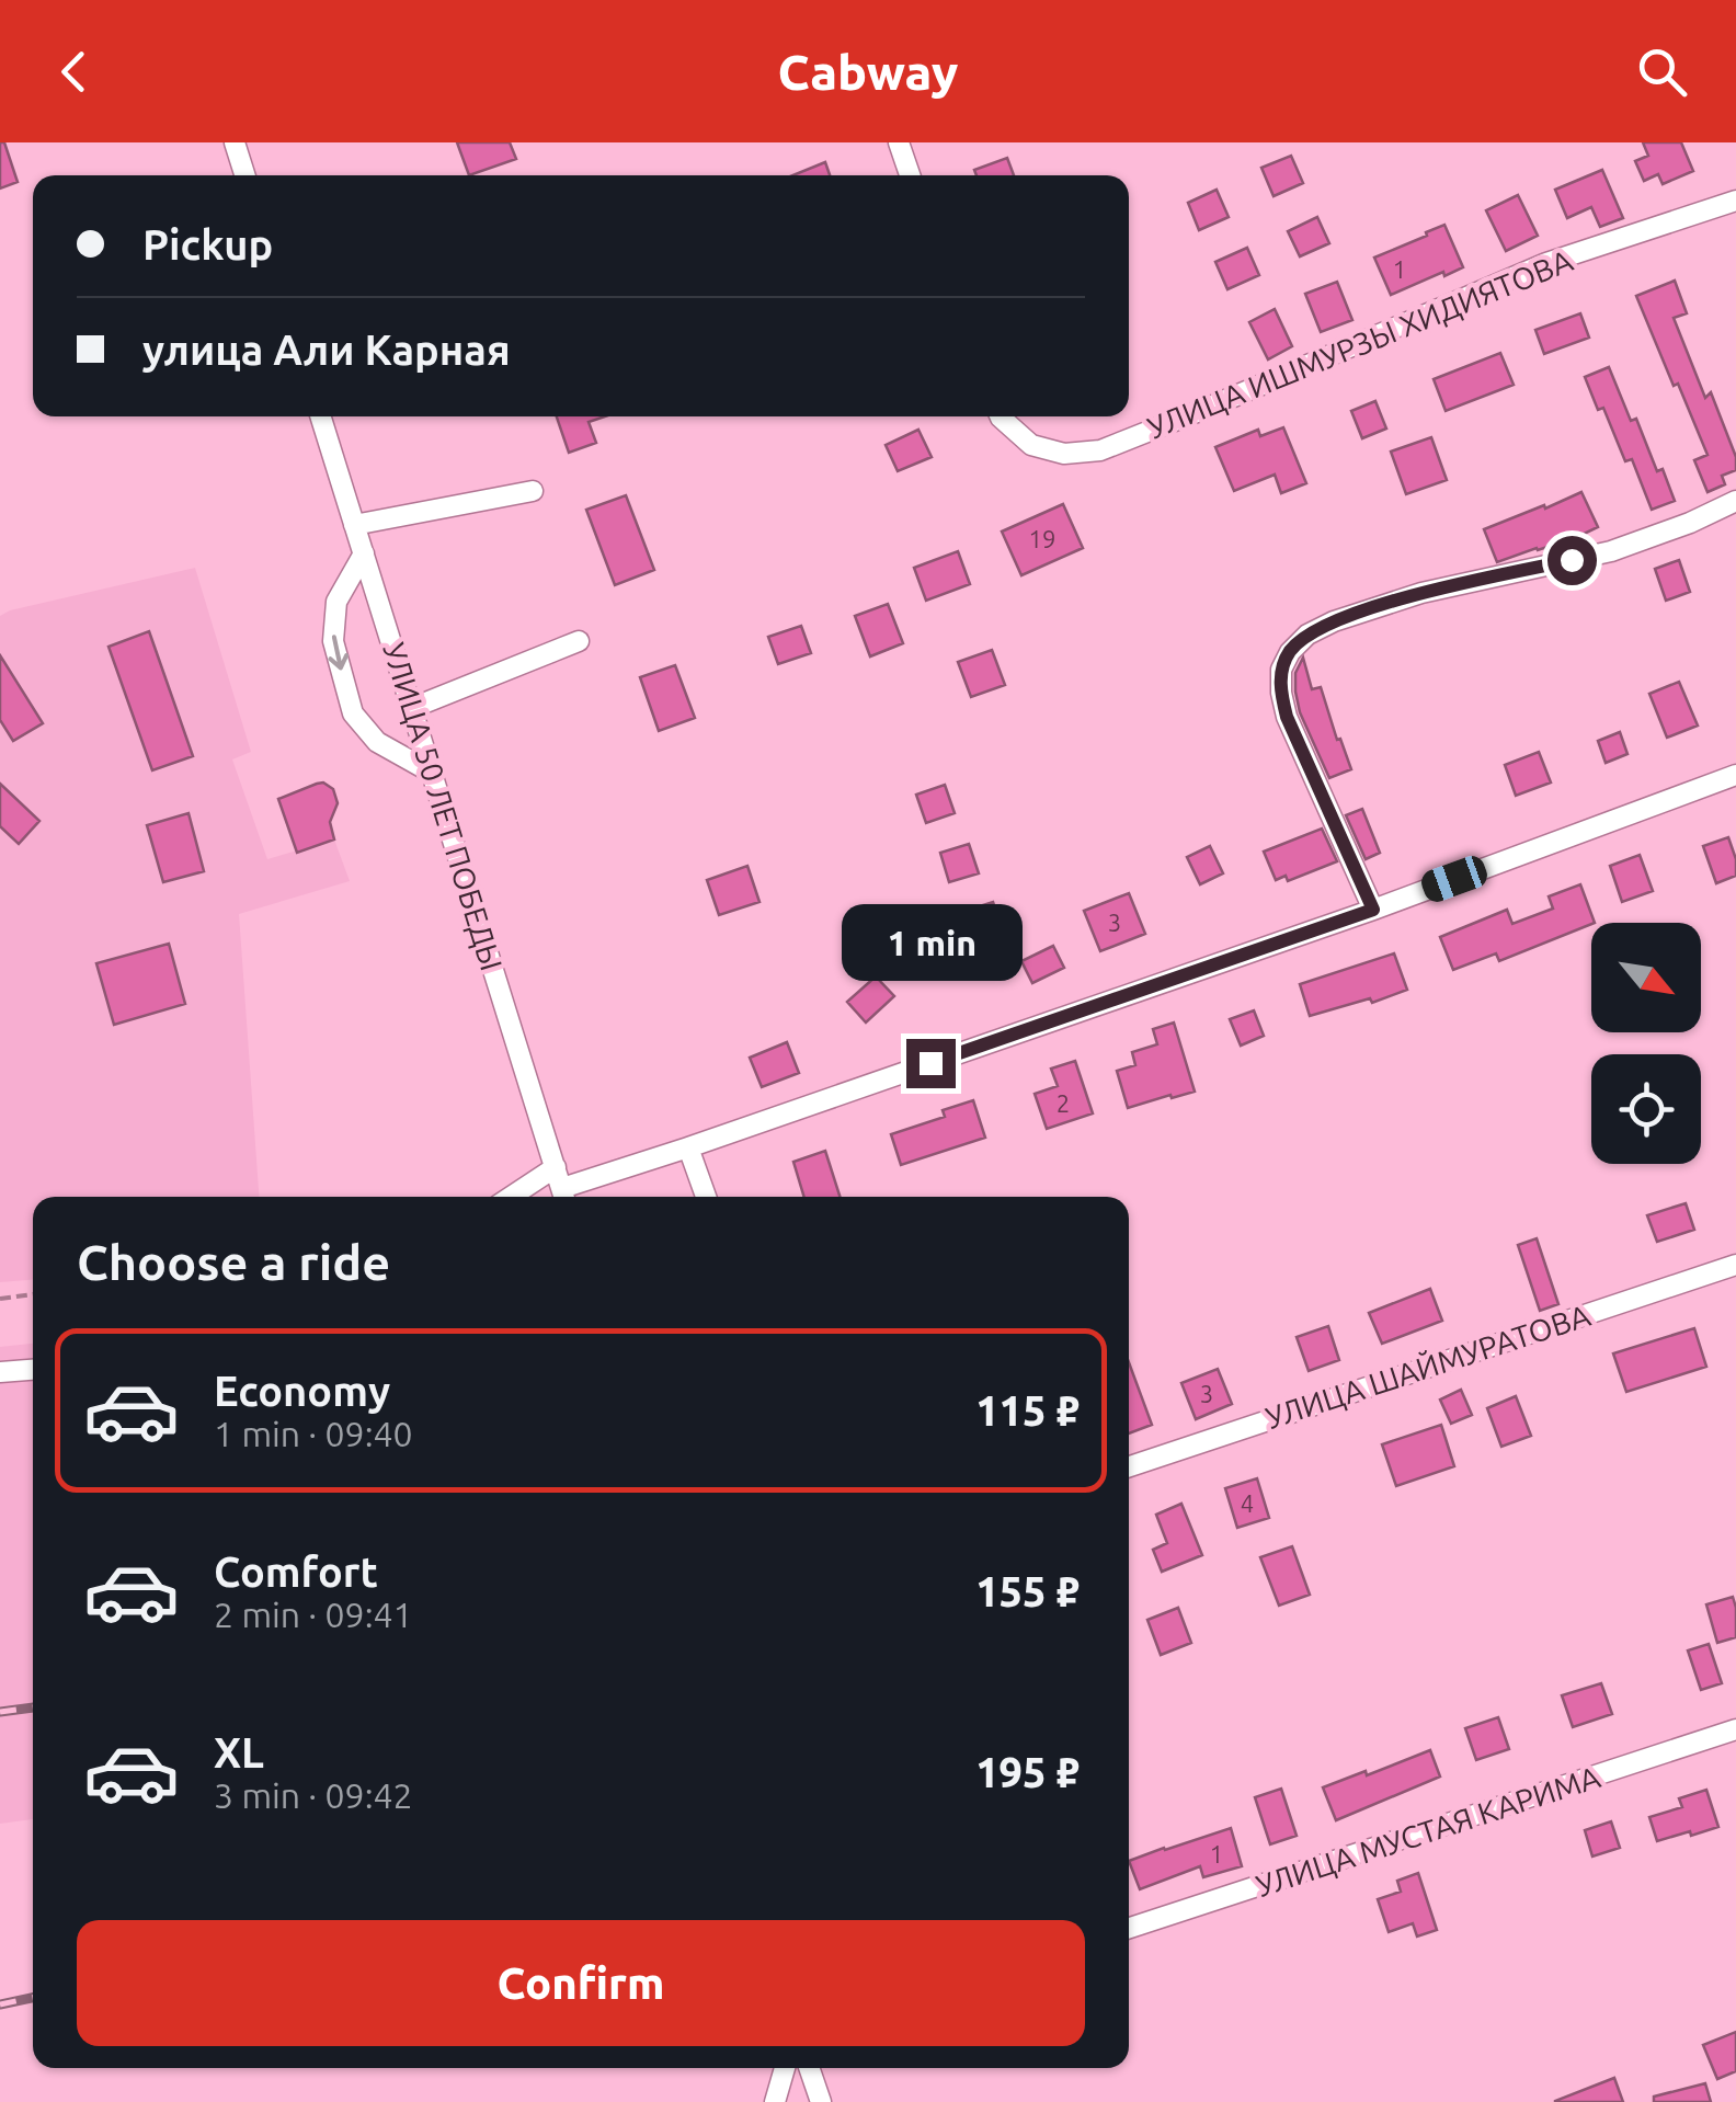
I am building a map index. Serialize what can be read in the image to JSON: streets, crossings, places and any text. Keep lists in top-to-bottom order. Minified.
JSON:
{"streets":{"street":["УЛИЦА ИШМУРЗЫ ХИДИЯТОВА","УЛИЦА 50 ЛЕТ ПОБЕДЫ","УЛИЦА ШАЙМУРАТОВА","УЛИЦА МУСТАЯ КАРИМА"]},"house_numbers":["1","19","3","2","3","4","1"],"north":"bottom right","page":{"header":"Cabway","banner":["Pickup","улица Али Карная"],"bubble":"1 min","heading":"Choose a ride","list":[{"name":"Economy","note":"1 min · 09:40","value":"115 ₽"},{"name":"Comfort","note":"2 min · 09:41","value":"155 ₽"},{"name":"XL","note":"3 min · 09:42","value":"195 ₽"}],"buttons":"Confirm"}}
